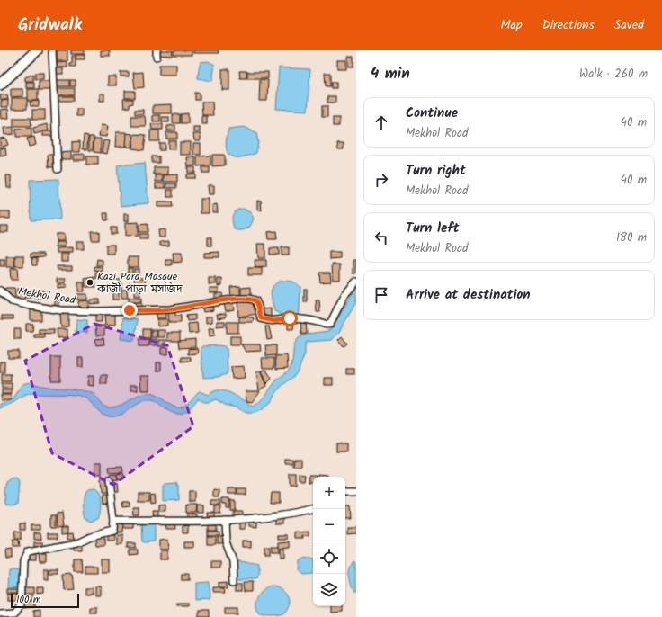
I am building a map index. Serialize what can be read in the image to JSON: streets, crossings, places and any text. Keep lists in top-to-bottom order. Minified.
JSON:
{"streets":{"street":["Mekhol Road"]},"places":["Kazi Para Mosque কাজী পাড়া মসজিদ"],"scale_bar":"100 m","page":{"header":"Gridwalk","nav":["Map","Directions","Saved"],"heading":["4 min","Walk · 260 m"],"list":[["Continue","Mekhol Road","40 m"],["Turn right","Mekhol Road","40 m"],["Turn left","Mekhol Road","180 m"],"Arrive at destination"],"map_buttons":["+","−"],"scale":"100 m"}}
